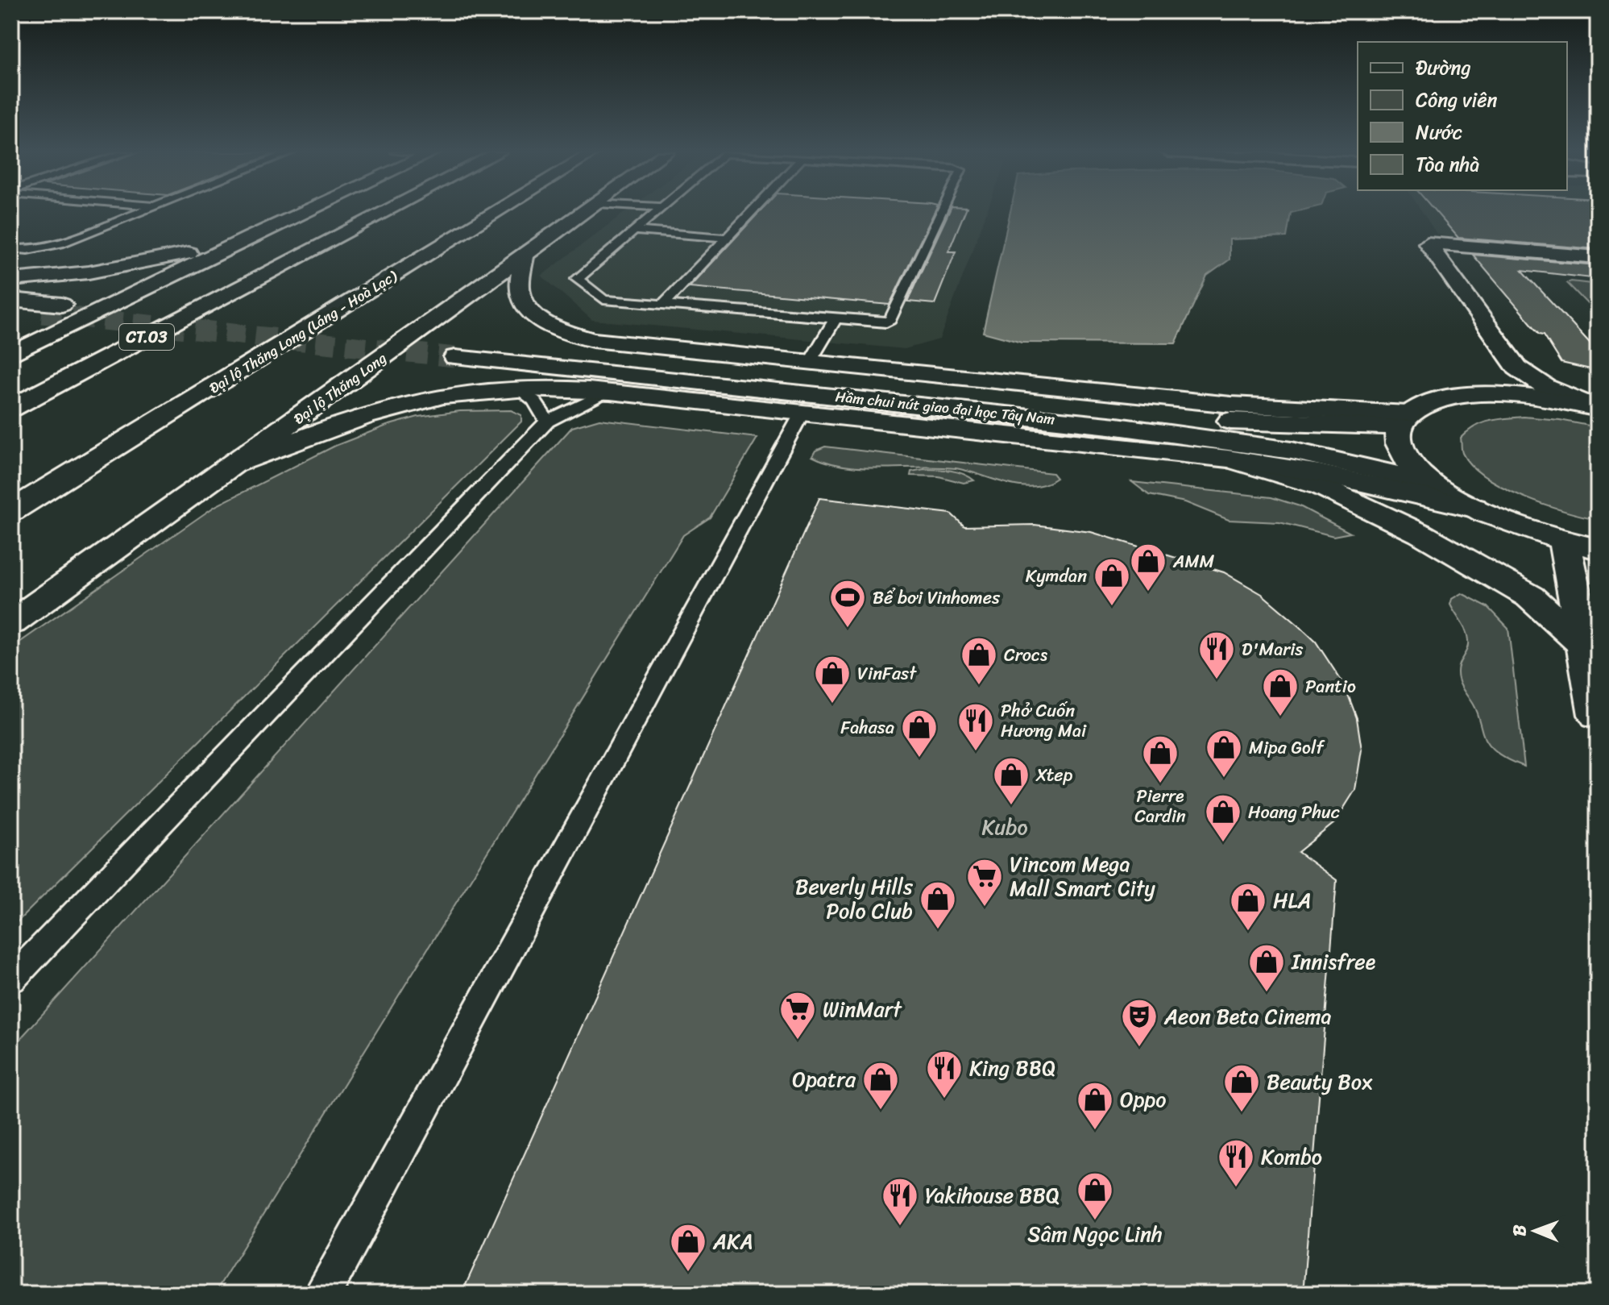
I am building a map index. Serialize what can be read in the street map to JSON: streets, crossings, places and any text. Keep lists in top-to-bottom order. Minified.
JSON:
{"streets":{"main road":["Đại lộ Thăng Long (Láng - Hoà Lạc)","CT.03","Đại lộ Thăng Long","Hầm chui nút giao đại học Tây Nam"]},"parks":["Kubo"],"places":{"shop":["AMM","Kymdan","Crocs","VinFast","Pantio","Fahasa","Mipa Golf","Pierre Cardin","Xtep","Hoang Phuc","Beverly Hills Polo Club","HLA","Innisfree","Opatra","Beauty Box","Oppo","Sâm Ngọc Linh","AKA"],"sports":["Bể bơi Vinhomes"],"restaurant":["D'Maris","Phở Cuốn Hương Mai","King BBQ","Kombo","Yakihouse BBQ"],"supermarket":["Vincom Mega Mall Smart City","WinMart"],"theatre":["Aeon Beta Cinema"]},"legend":["Đường","Công viên","Nước","Tòa nhà"],"north":"left"}
